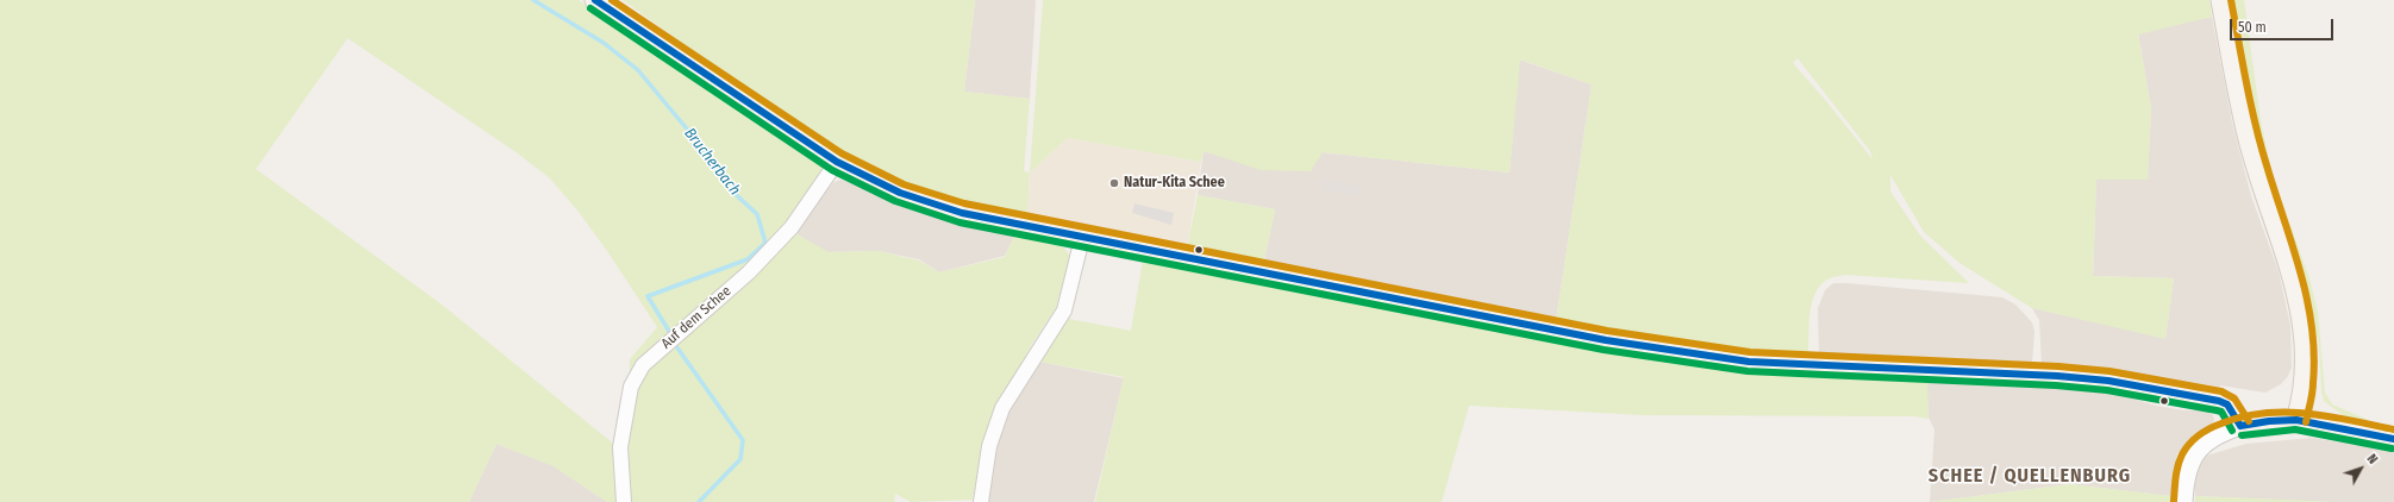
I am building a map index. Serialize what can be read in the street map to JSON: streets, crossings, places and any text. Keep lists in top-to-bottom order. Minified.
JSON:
{"streets":{"street":["Auf dem Schee"]},"districts":["SCHEE / QUELLENBURG"],"water":["Brucherbach"],"places":["Natur-Kita Schee"],"scale_bar":"50 m","north":"top right"}
